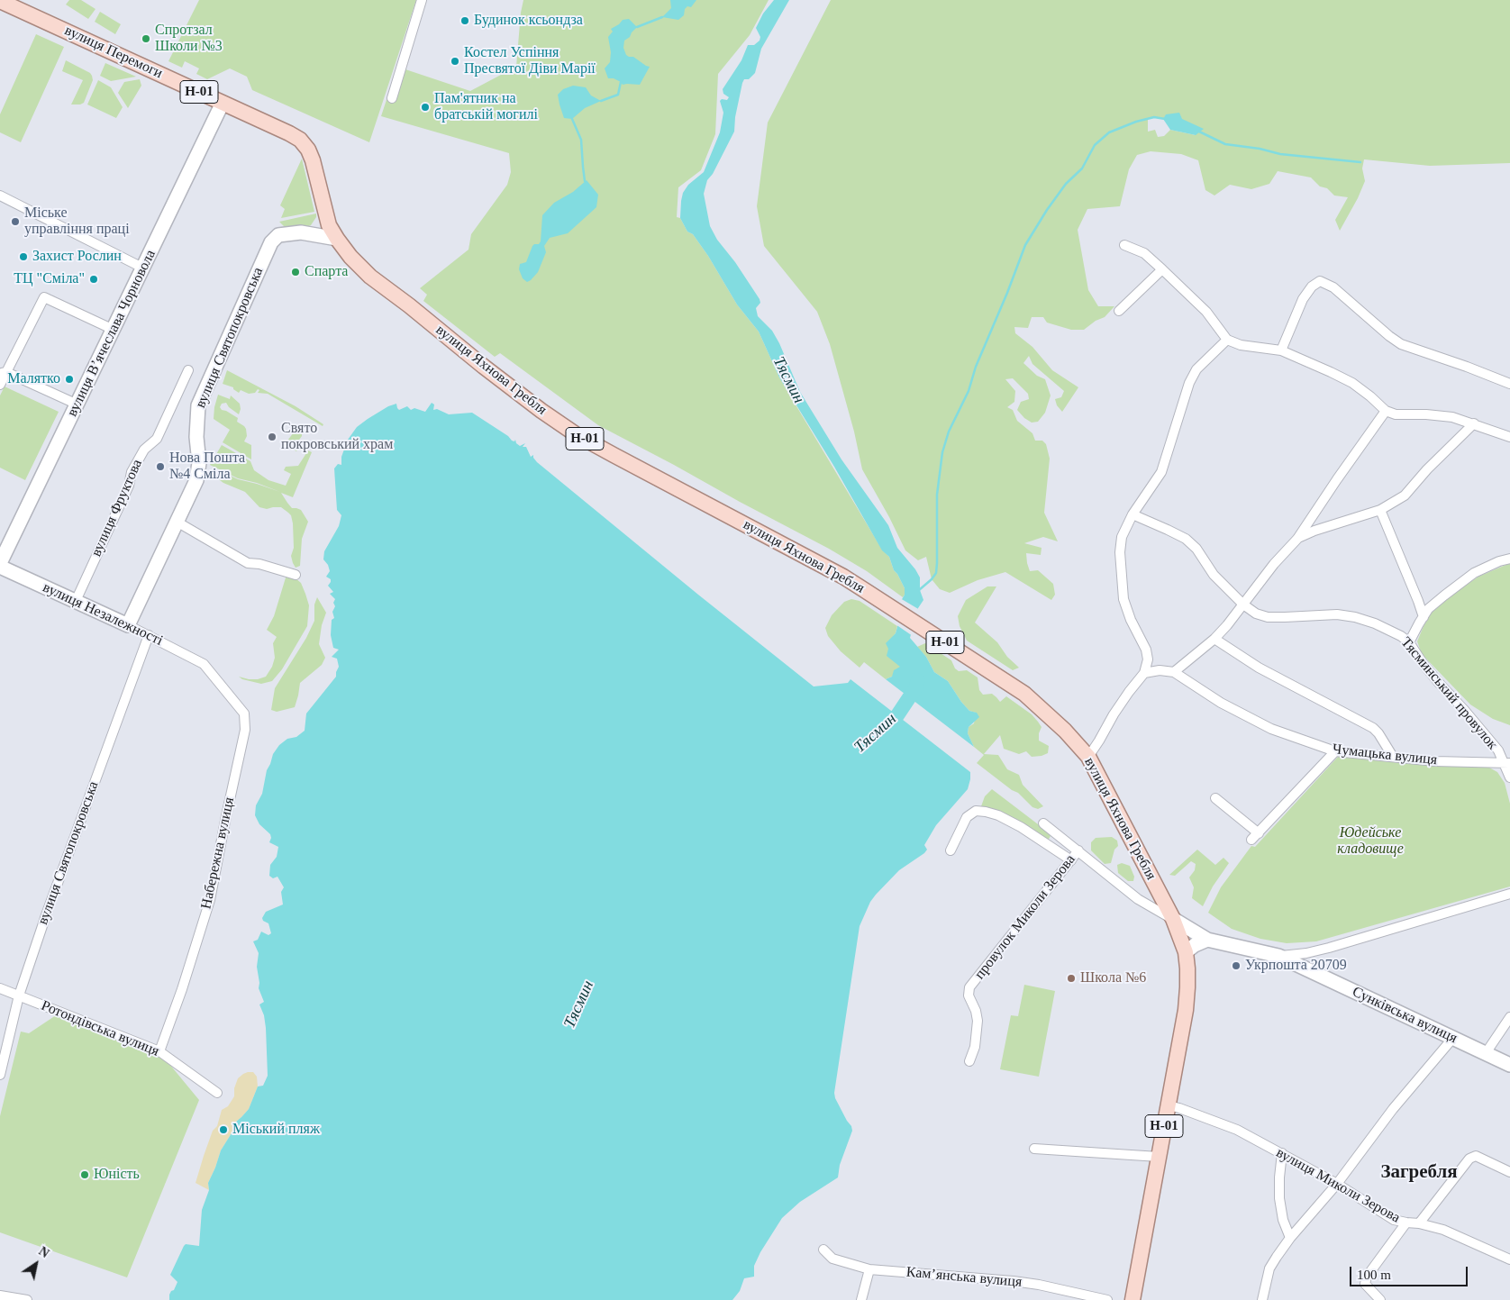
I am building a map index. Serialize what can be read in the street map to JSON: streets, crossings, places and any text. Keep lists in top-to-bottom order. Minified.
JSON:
{"streets":{"main road":["вулиця Перемоги","Н-01","вулиця Яхнова Гребля"],"street":["вулиця Вʼячеслава Чорновола","вулиця Святопокровська","вулиця Фруктова","вулиця Незалежності","Тясминський провулок","Чумацька вулиця","Набережна вулиця","провулок Миколи Зерова","Сунківська вулиця","Ротондівська вулиця","вулиця Миколи Зерова","Камʼянська вулиця"]},"crossings":[["вулиця Перемоги","вулиця Вʼячеслава Чорновола"],["вулиця Перемоги","вулиця Святопокровська"],["вулиця Перемоги","вулиця Яхнова Гребля"],["Н-01","вулиця Яхнова Гребля"],["Н-01","вулиця Миколи Зерова"],["вулиця Святопокровська","вулиця Яхнова Гребля"],["вулиця Святопокровська","вулиця Незалежності"],["вулиця Святопокровська","Ротондівська вулиця"],["вулиця Яхнова Гребля","Сунківська вулиця"],["вулиця Фруктова","вулиця Незалежності"],["вулиця Незалежності","Набережна вулиця"],["Тясминський провулок","Чумацька вулиця"],["Набережна вулиця","Ротондівська вулиця"],["провулок Миколи Зерова","Сунківська вулиця"]],"districts":["Загребля"],"water":["Тясмин"],"parks":["Юдейське кладовище"],"places":["Будинок ксьондза","Спротзал Школи №3","Костел Успіння Пресвятої Діви Марії","Пам'ятник на братській могилі","Міське управління праці","Захист Рослин","Спарта","ТЦ \"Смiла\"","Малятко","Свято покровський храм","Нова Пошта №4 Сміла","Укрпошта 20709","Школа №6","Міський пляж","Юність"],"scale_bar":"100 m","north":"top right"}
